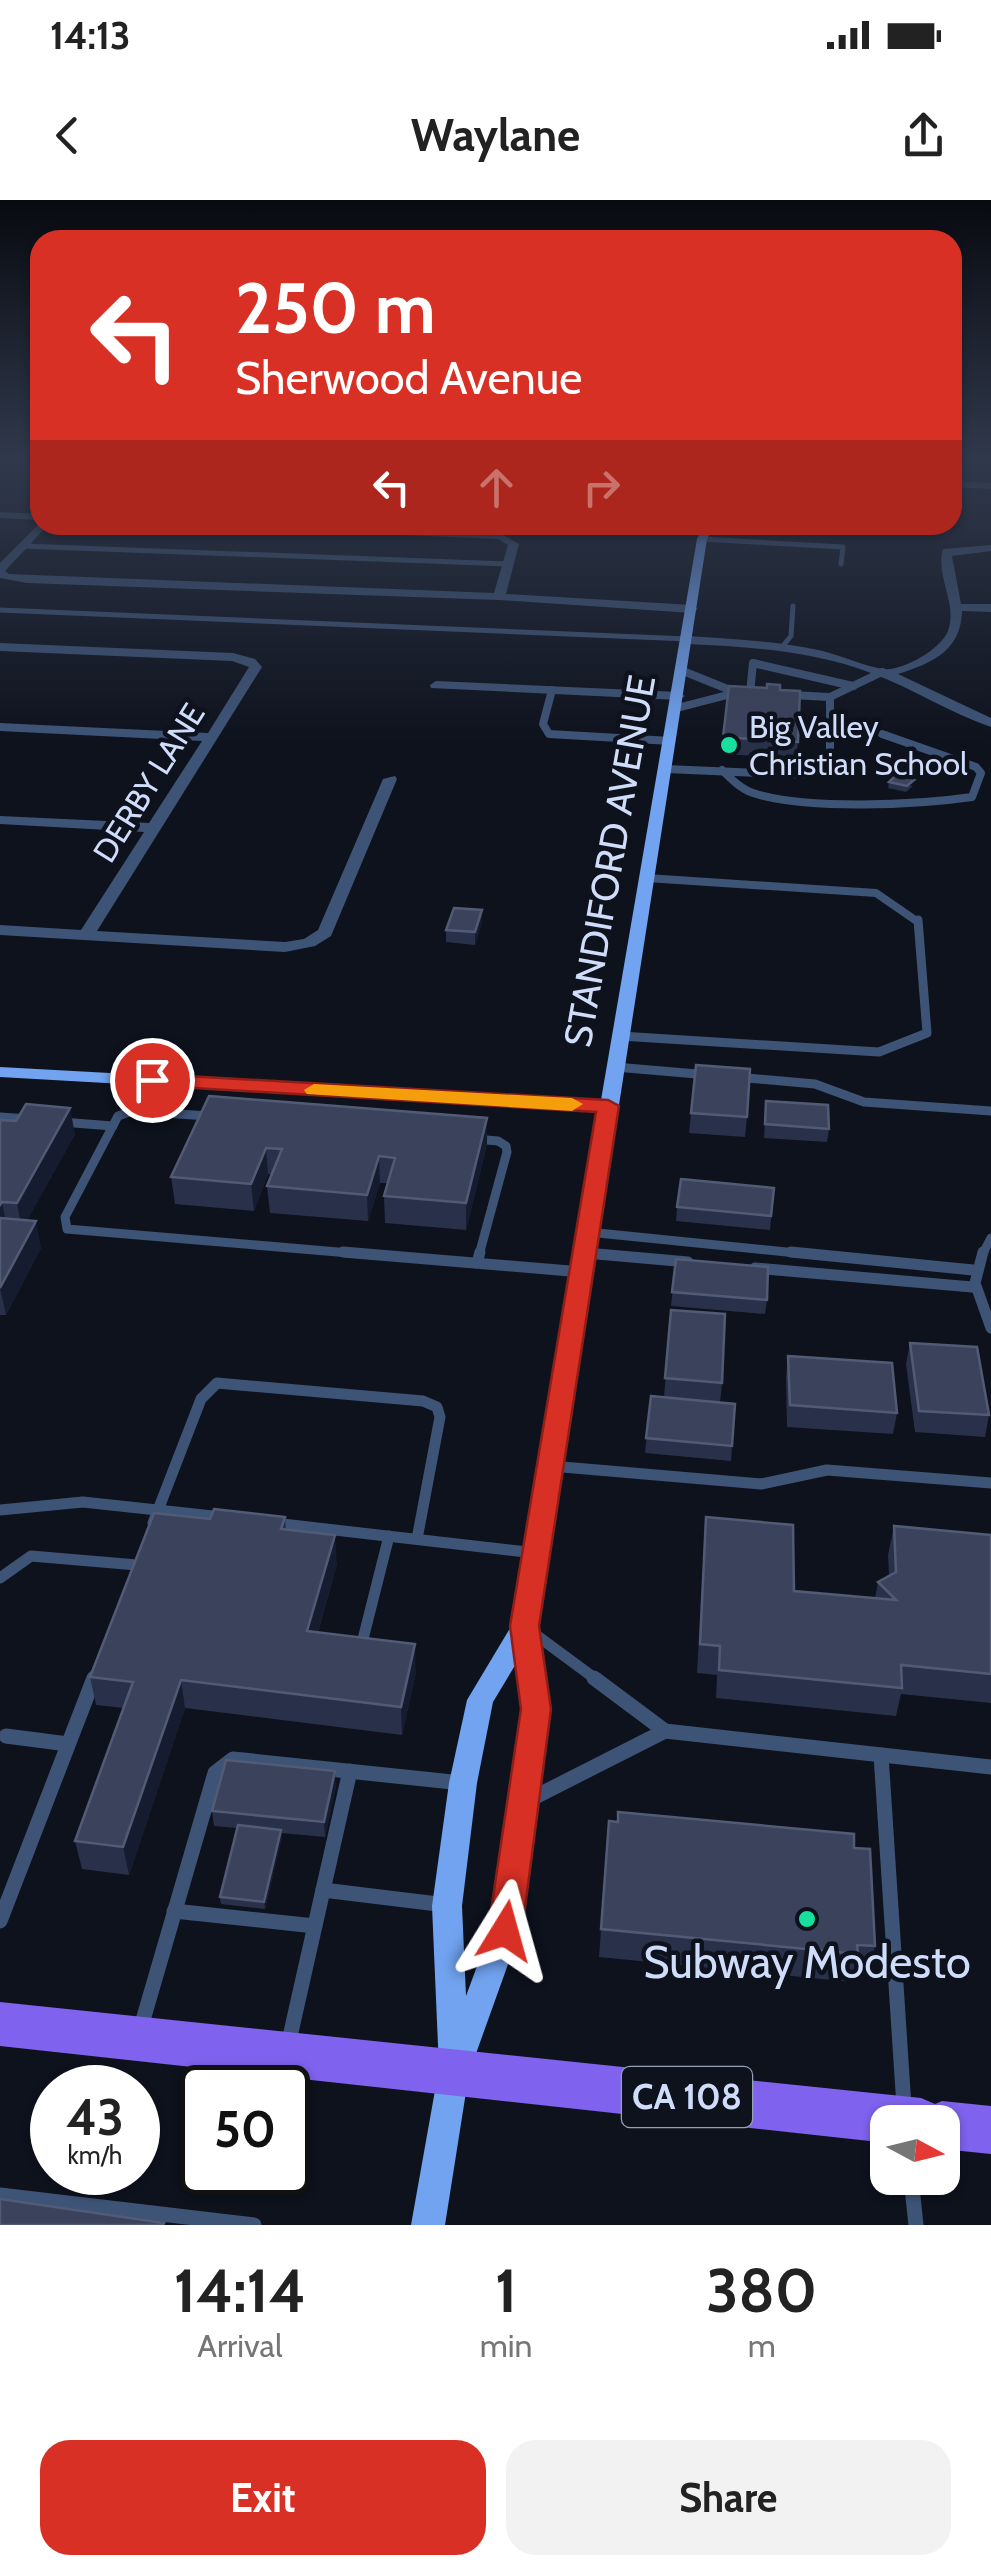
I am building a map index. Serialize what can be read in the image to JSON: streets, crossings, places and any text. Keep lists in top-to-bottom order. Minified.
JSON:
{"streets":{"main road":["STANDIFORD AVENUE","CA 108"],"street":["DERBY LANE"]},"crossings":[["STANDIFORD AVENUE","CA 108"]],"places":["Big Valley Christian School","Subway Modesto"],"north":"right","page":{"status":"14:13","header":"Waylane","turn":["250 m","Sherwood Avenue"],"speed":"43 km/h","limit":"50","eta":["14:14","Arrival","1","min","380","m"],"buttons":["Exit","Share"]}}
